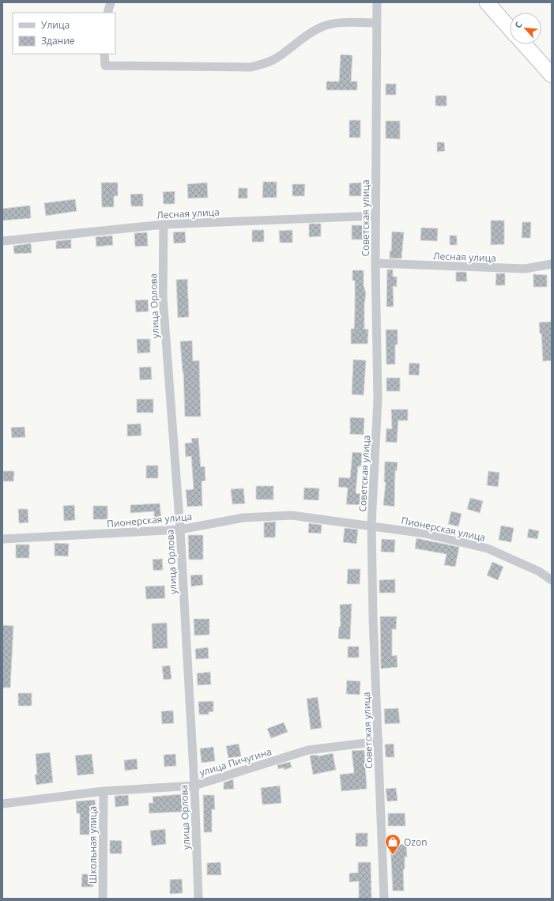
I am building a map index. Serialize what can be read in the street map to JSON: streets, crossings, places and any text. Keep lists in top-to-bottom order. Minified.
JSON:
{"streets":{"street":["Лесная улица","Советская улица","улица Орлова","Пионерская улица","улица Пичугина","Школьная улица"]},"crossings":[["Лесная улица","Советская улица"],["Лесная улица","улица Орлова"],["Советская улица","Пионерская улица"],["Советская улица","улица Пичугина"],["улица Орлова","Пионерская улица"],["улица Орлова","улица Пичугина"],["улица Пичугина","Школьная улица"]],"places":{"shop":["Ozon"]},"legend":["Улица","Здание"],"north":"top left"}
